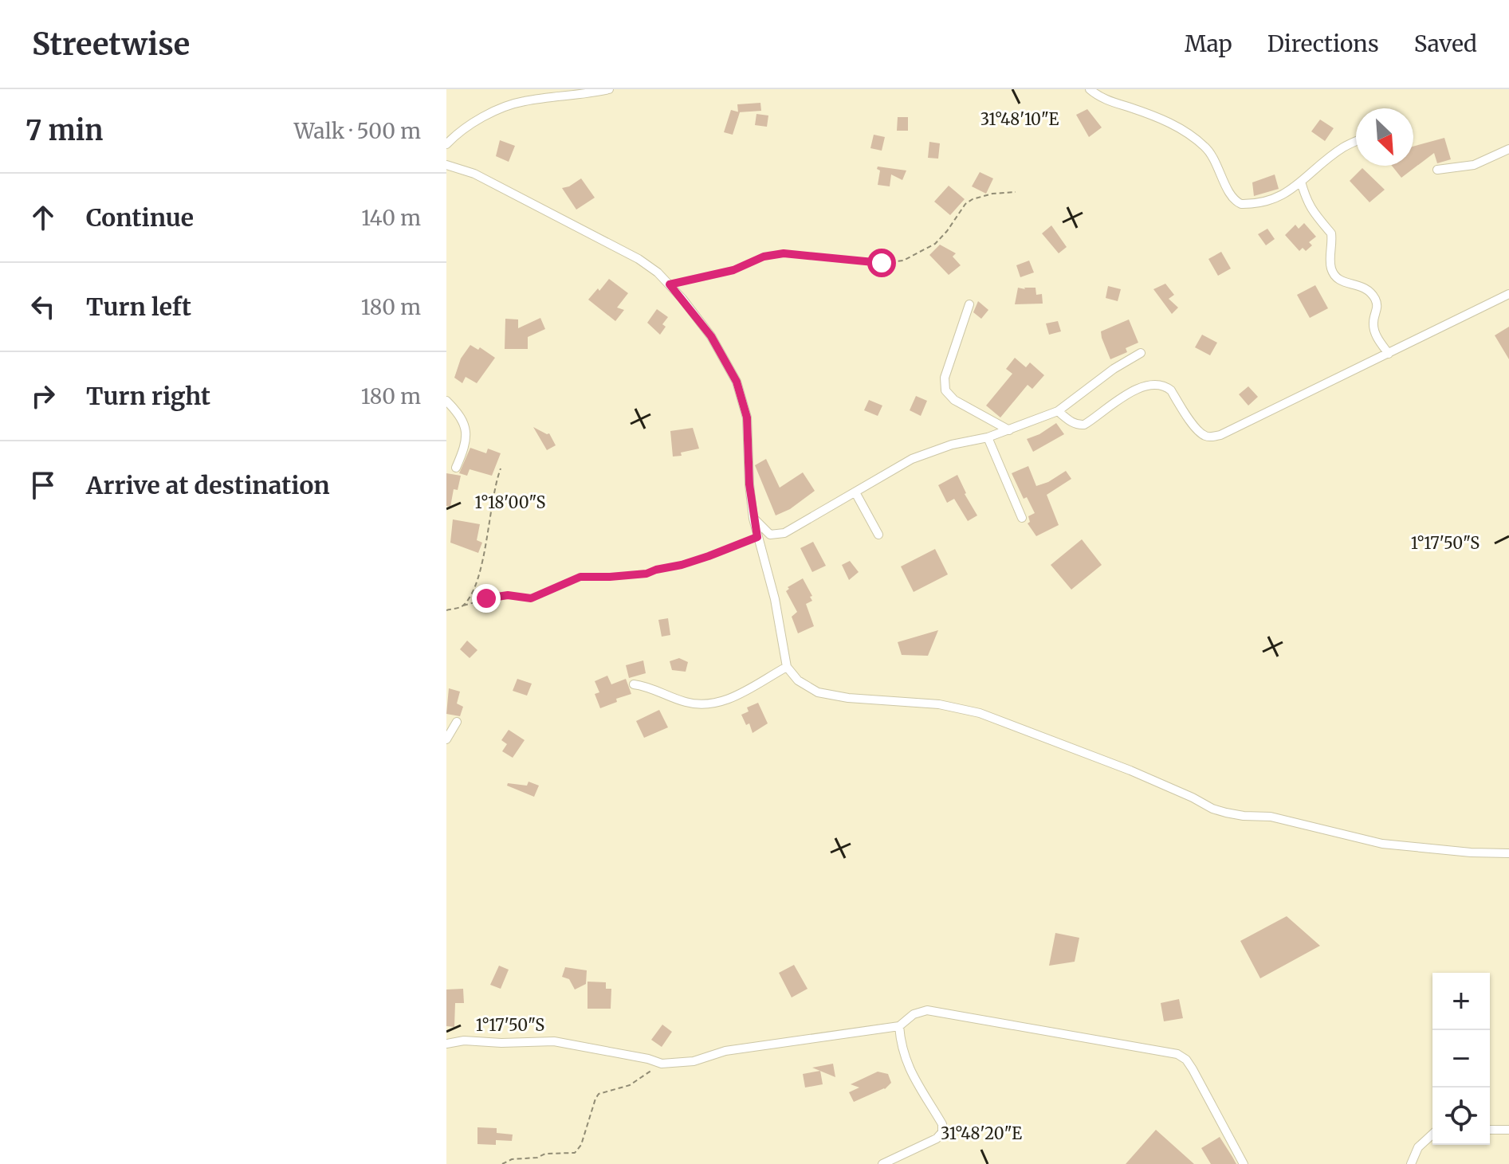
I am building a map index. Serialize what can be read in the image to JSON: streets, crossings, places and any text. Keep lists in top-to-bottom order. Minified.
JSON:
{"north":"bottom right","page":{"header":"Streetwise","nav":["Map","Directions","Saved"],"heading":["7 min","Walk · 500 m"],"list":[["Continue","140 m"],["Turn left","180 m"],["Turn right","180 m"],"Arrive at destination"],"map_buttons":["+","−"]},"coordinates":["31°48'10\"E","1°18'00\"S","1°17'50\"S","31°48'20\"E"]}
